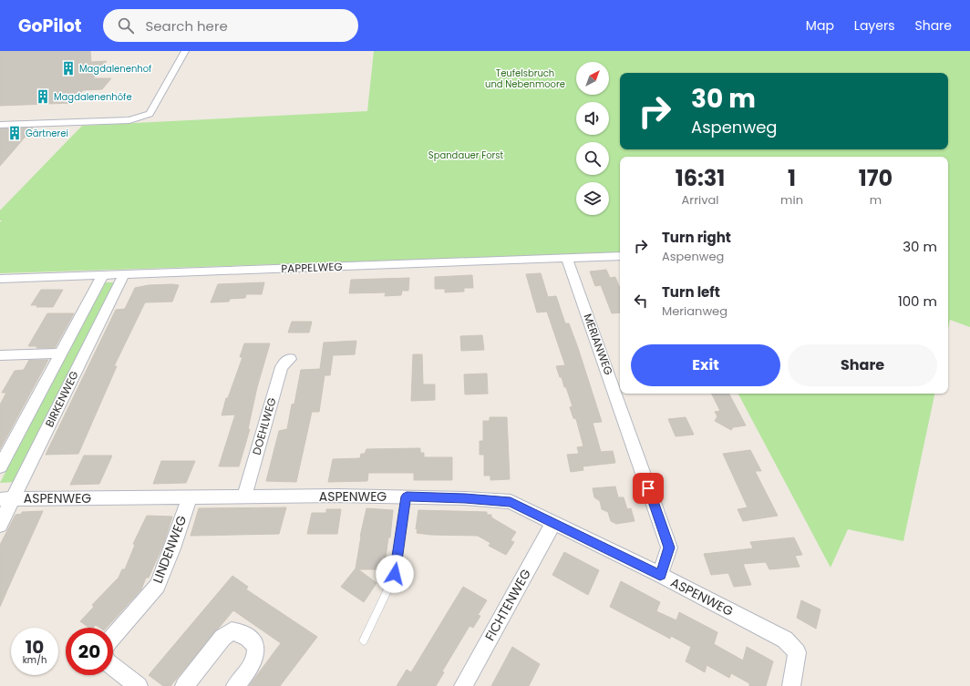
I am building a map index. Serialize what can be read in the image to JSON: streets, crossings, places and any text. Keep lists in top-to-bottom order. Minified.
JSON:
{"streets":{"street":["PAPPELWEG","MERIANWEG","BIRKENWEG","DOEHLWEG","ASPENWEG","LINDENWEG","FICHTENWEG"]},"crossings":[["PAPPELWEG","MERIANWEG"],["PAPPELWEG","BIRKENWEG"],["MERIANWEG","ASPENWEG"],["BIRKENWEG","ASPENWEG"],["DOEHLWEG","ASPENWEG"],["ASPENWEG","LINDENWEG"],["ASPENWEG","FICHTENWEG"]],"parks":["Teufelsbruch und Nebenmoore","Spandauer Forst"],"places":{"building":["Magdalenenhof","Magdalenenhöfe","Gärtnerei"]},"north":"top right","page":{"header":"GoPilot","search":"Search here","nav":["Map","Layers","Share"],"turn":["30 m","Aspenweg"],"eta":["16:31","Arrival","1","min","170","m"],"list":[{"name":"Turn right","note":"Aspenweg","value":"30 m"},{"name":"Turn left","note":"Merianweg","value":"100 m"}],"buttons":["Exit","Share"],"speed":"10 km/h","limit":"20"}}
